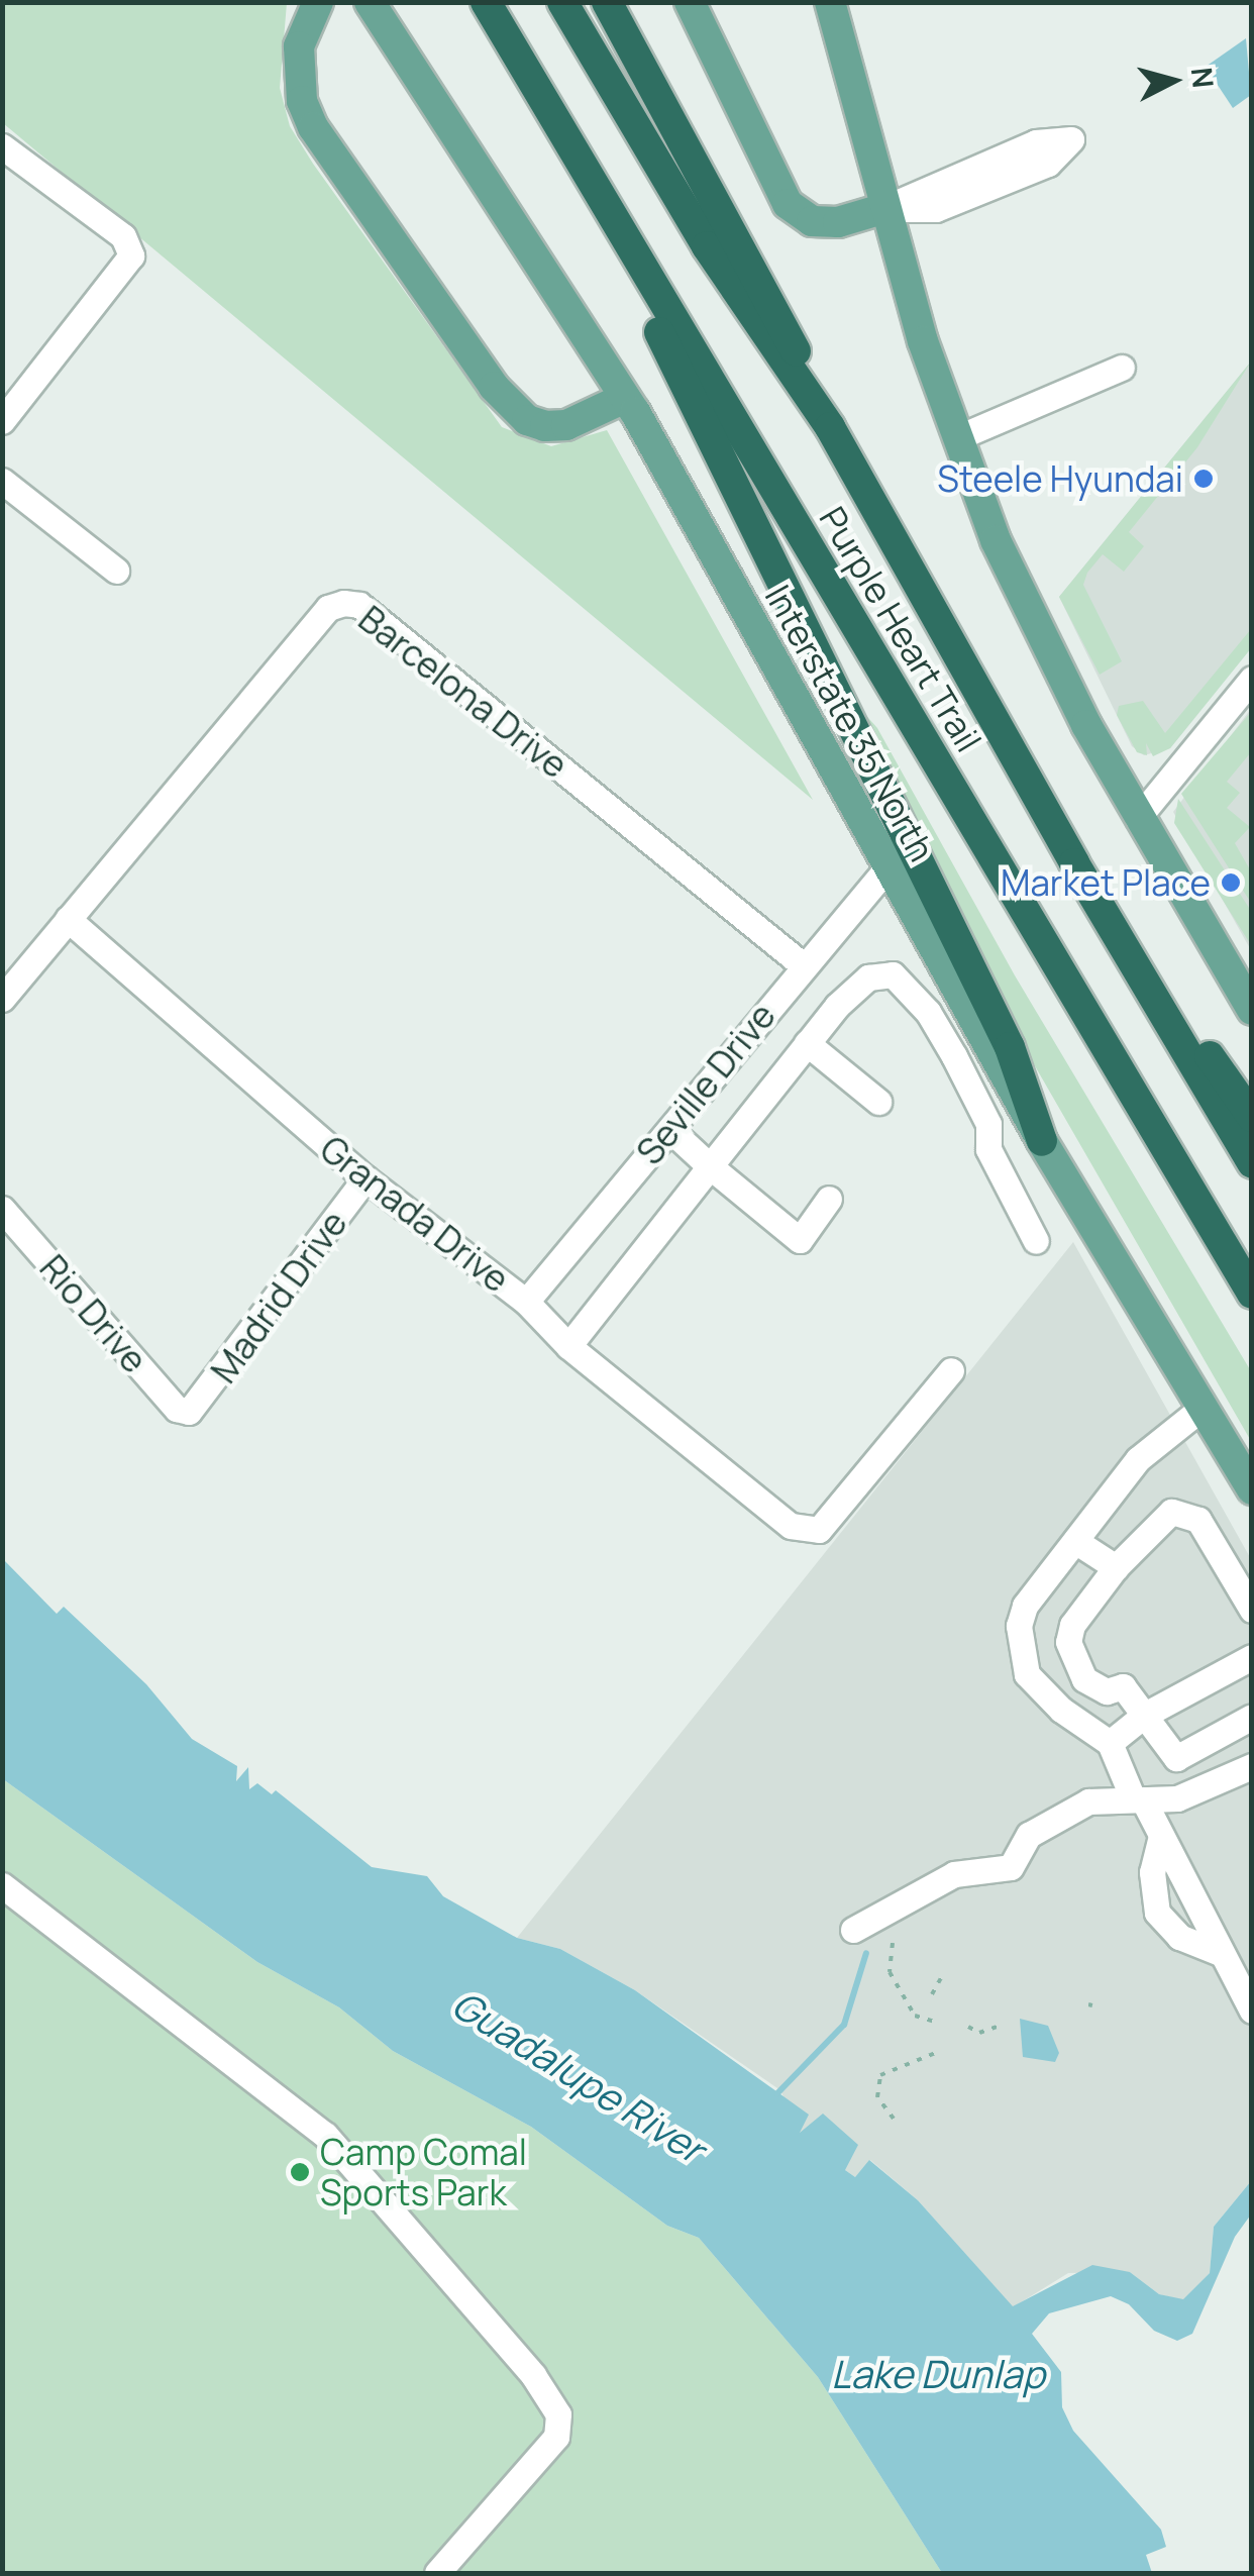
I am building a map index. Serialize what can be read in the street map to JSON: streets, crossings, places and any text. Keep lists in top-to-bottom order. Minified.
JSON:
{"streets":{"highway":["Purple Heart Trail"],"main road":["Interstate 35 North"],"street":["Barcelona Drive","Seville Drive","Granada Drive","Madrid Drive","Rio Drive"]},"crossings":[["Barcelona Drive","Seville Drive"],["Barcelona Drive","Granada Drive"],["Interstate 35 North","Seville Drive"],["Seville Drive","Granada Drive"],["Granada Drive","Madrid Drive"],["Madrid Drive","Rio Drive"]],"water":["Guadalupe River","Lake Dunlap"],"places":["Steele Hyundai","Market Place","Camp Comal Sports Park"],"north":"right"}
